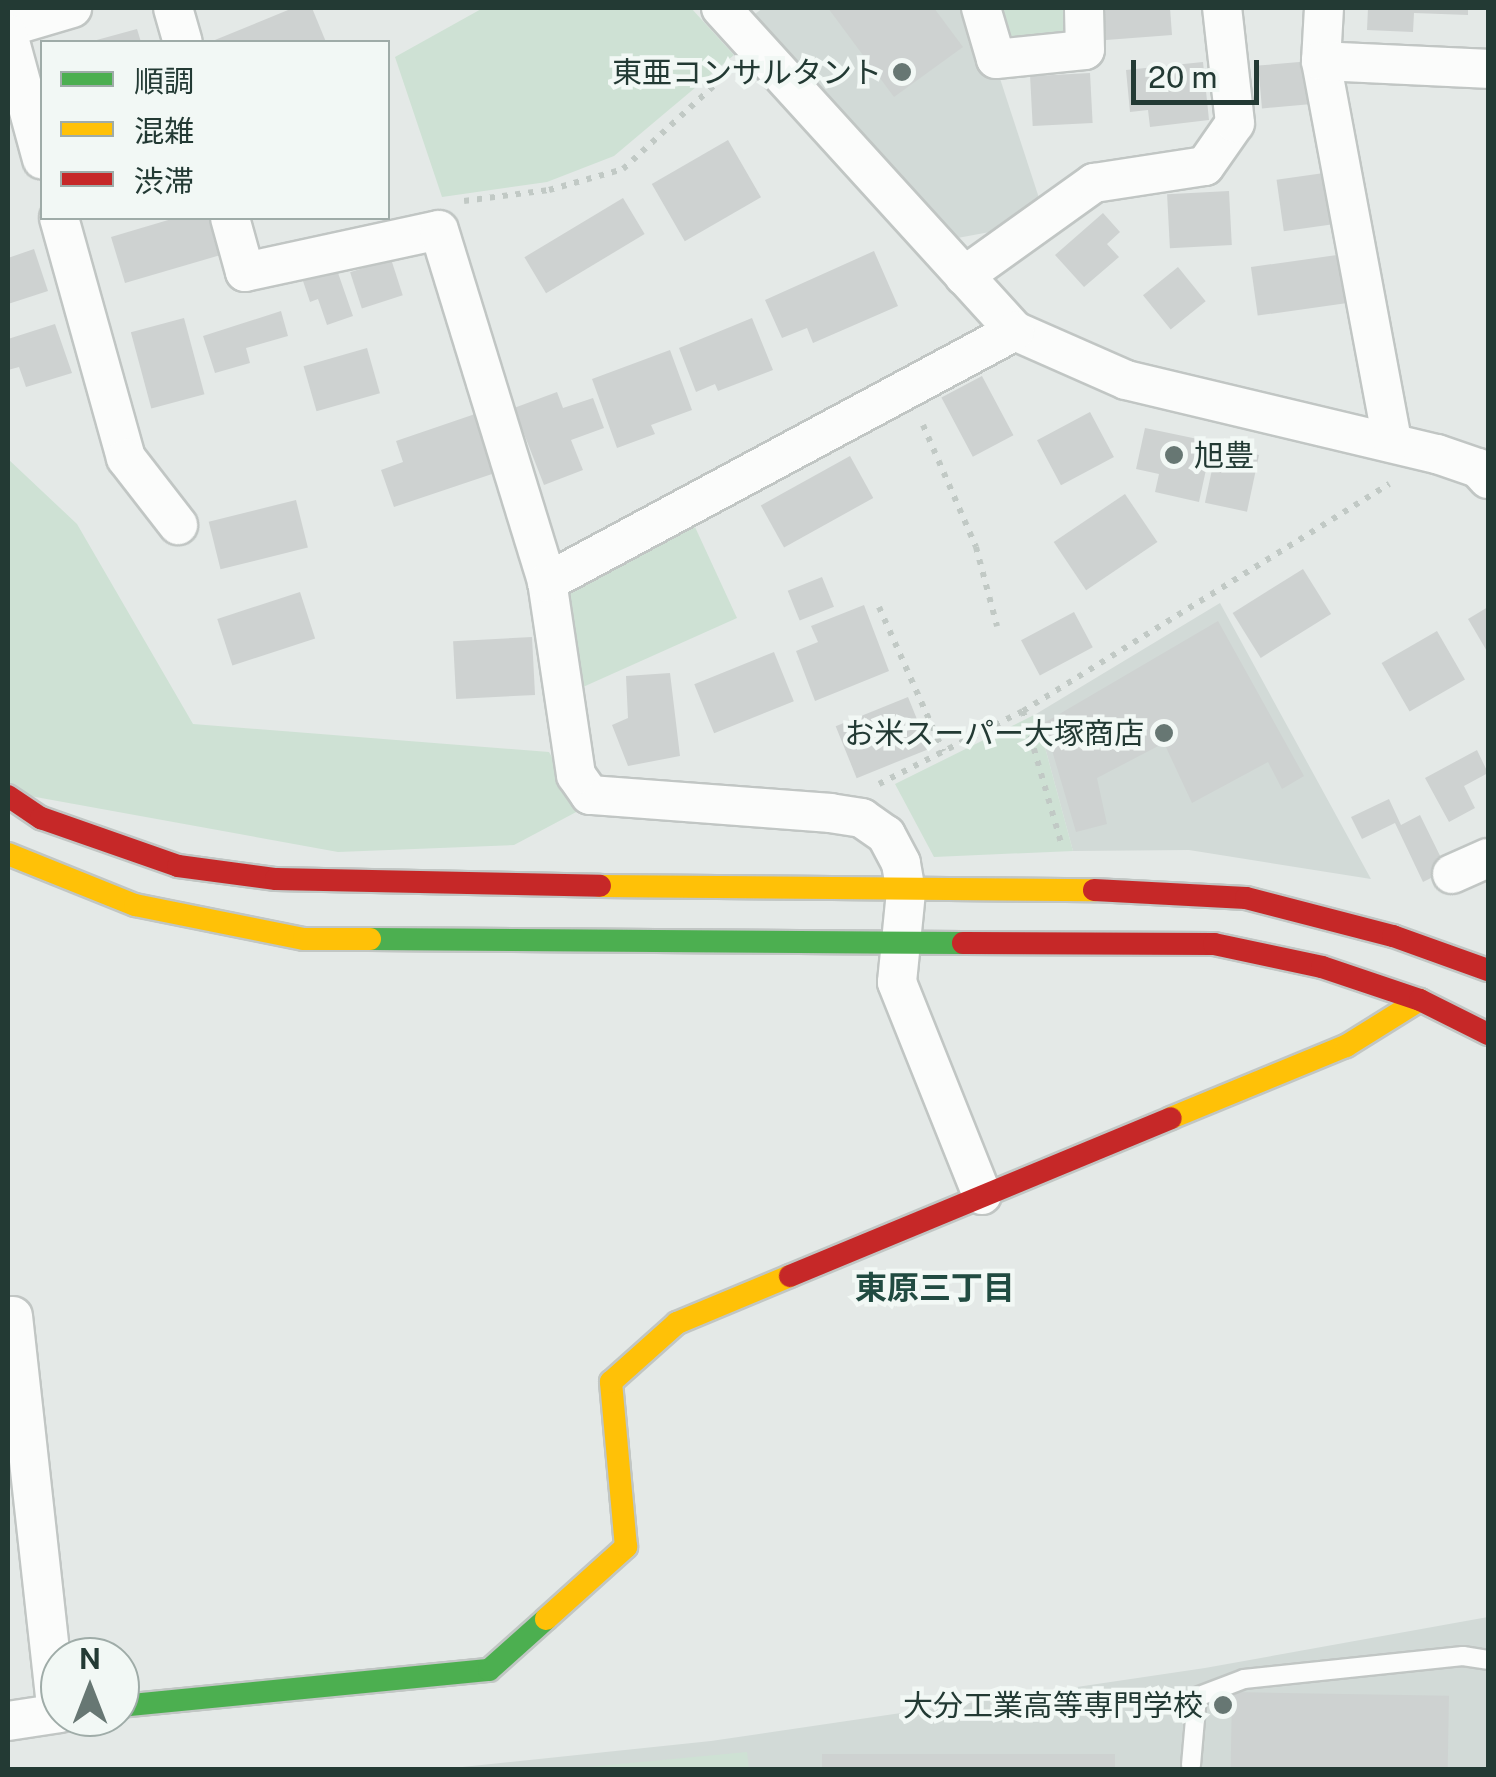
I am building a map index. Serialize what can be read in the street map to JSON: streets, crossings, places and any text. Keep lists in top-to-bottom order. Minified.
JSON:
{"districts":["東原三丁目"],"places":["東亜コンサルタント","旭豊","お米スーパー大塚商店","大分工業高等専門学校"],"legend":["順調","混雑","渋滞"],"scale_bar":"20 m","north":"top"}
